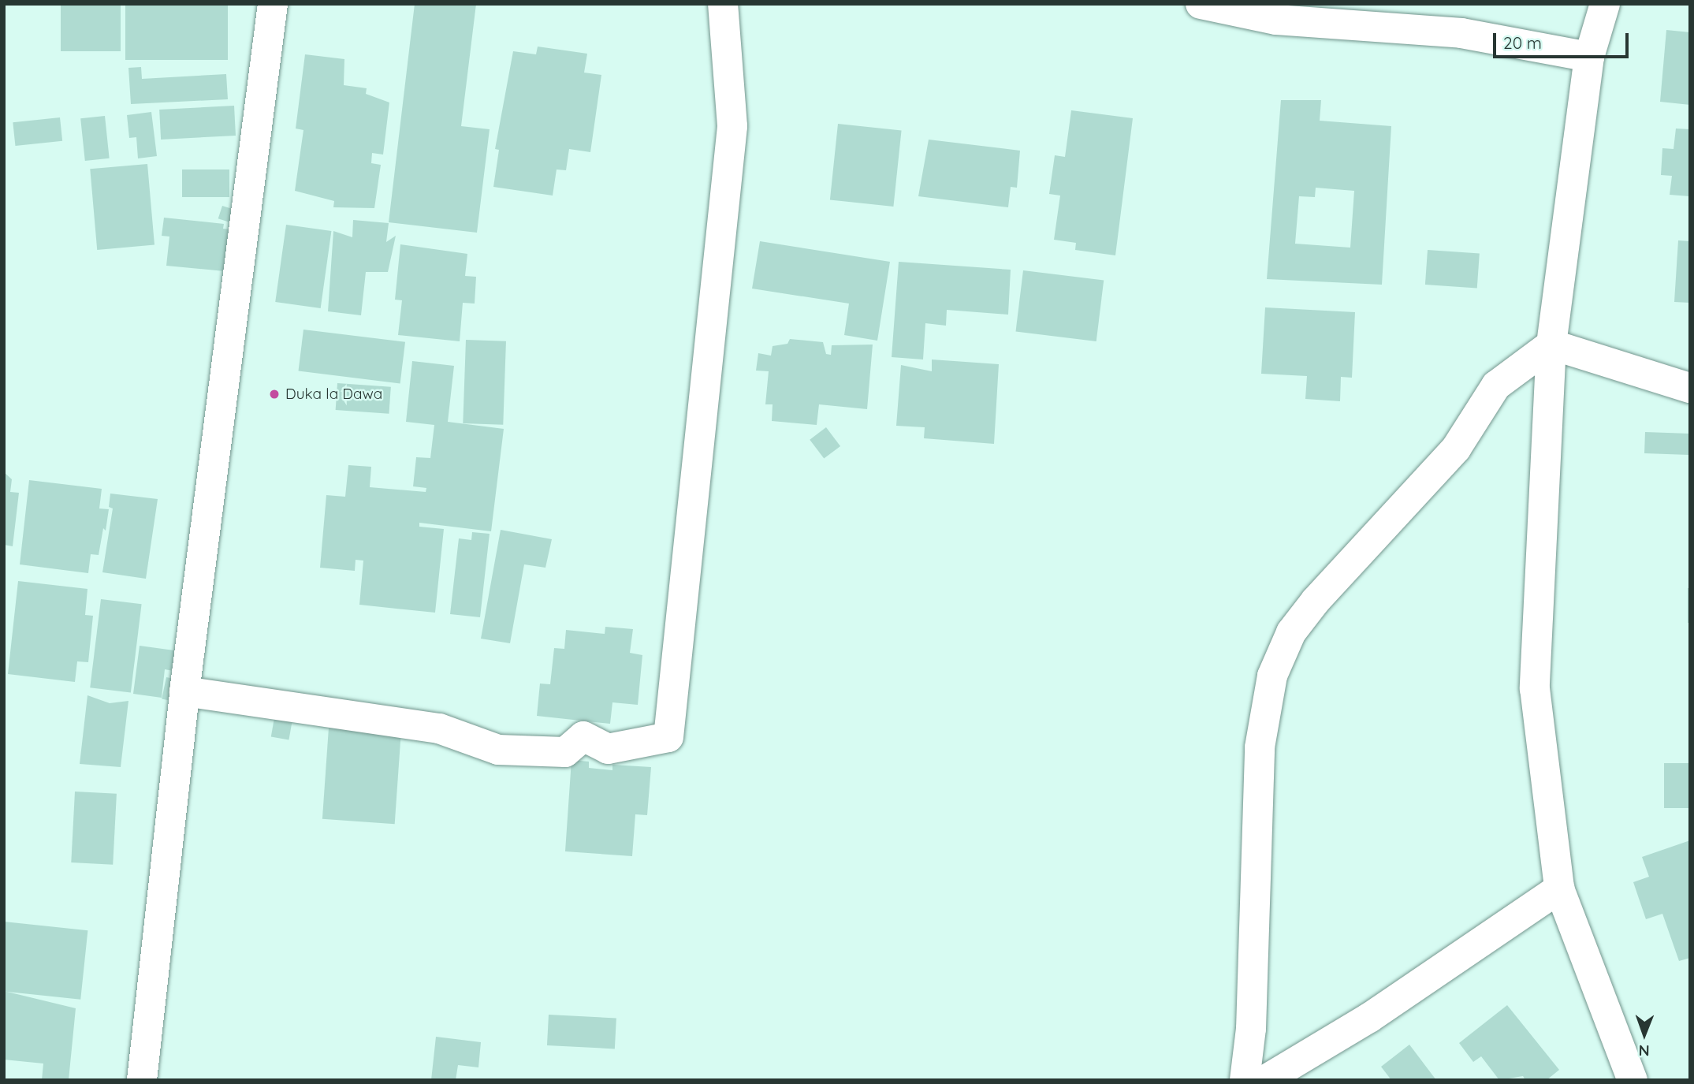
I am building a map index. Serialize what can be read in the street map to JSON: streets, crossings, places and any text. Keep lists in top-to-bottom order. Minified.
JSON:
{"places":["Duka la Dawa"],"scale_bar":"20 m","north":"bottom"}
